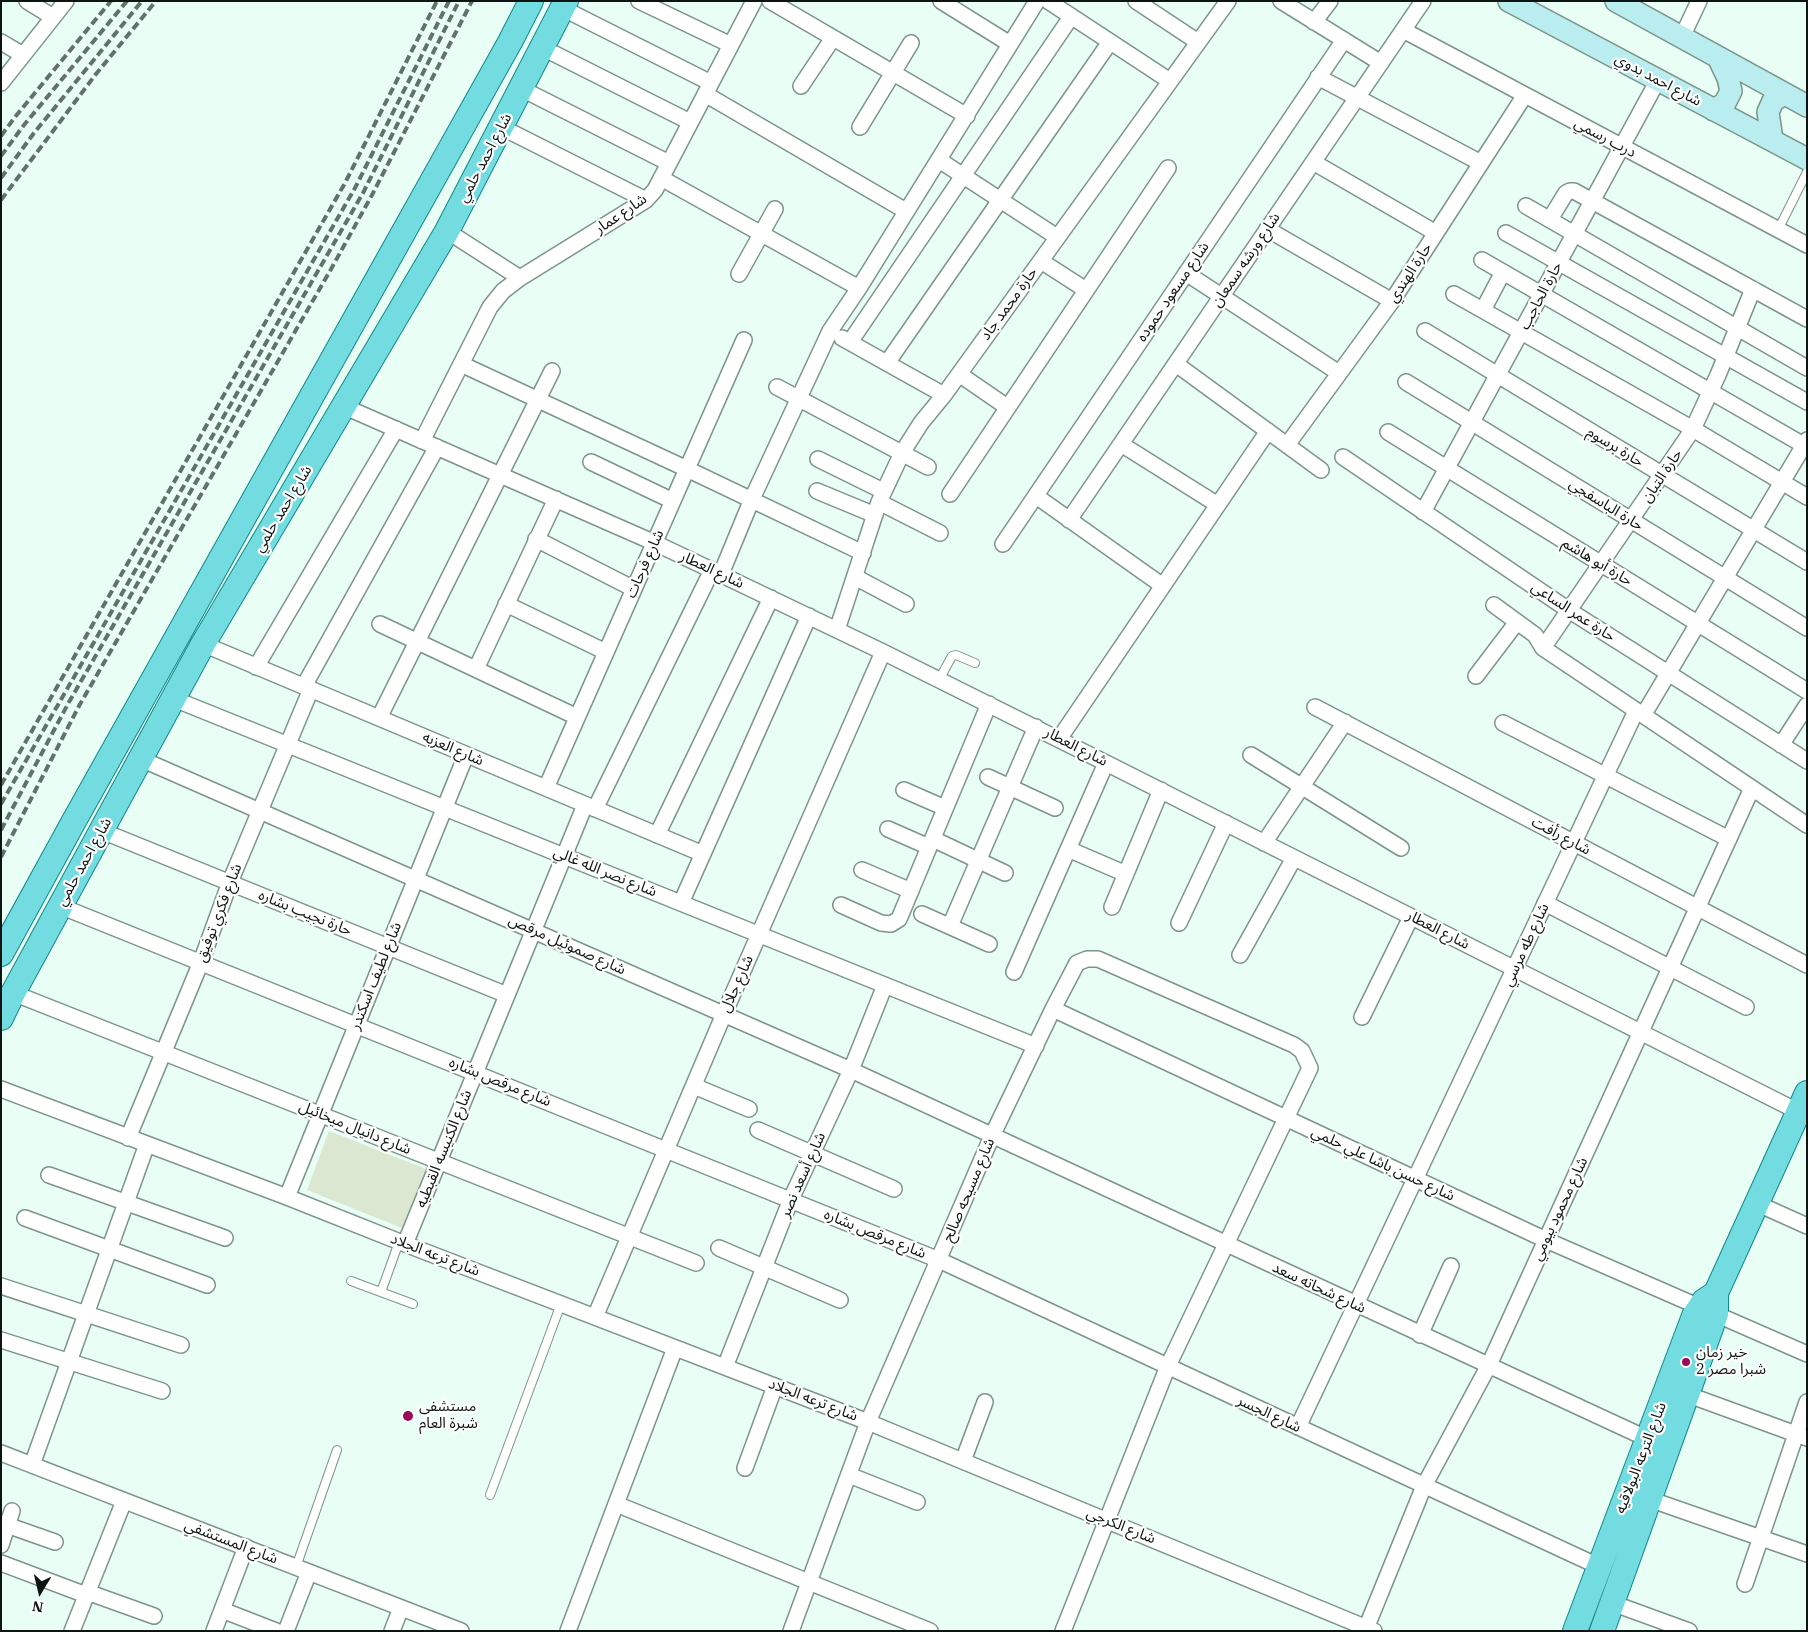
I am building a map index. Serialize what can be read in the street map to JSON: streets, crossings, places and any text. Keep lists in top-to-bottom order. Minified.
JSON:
{"streets":{"main road":["شارع احمد بدوي","شارع احمد حلمي","شارع الترعه البولاقيه"],"street":["درب رسمي","شارع عمار","شارع ورشه سمعان","حارة الهندي","شارع مسعود حموده","حارة الحاجب","حارة محمد جاد","حارة برسوم","حارة التبان","حارة الباسفجي","حارة أبو هاشم","شارع فرحات","شارع العطار","حارة عمر الساعي","شارع العزبه","شارع رأفت","شارع نصر الله غالي","شارع فكري توفيق","حارة نجيب بشاره","شارع صموئيل مرقص","شارع طه مرسي","شارع لطيف اسكندر","شارع جلال","شارع مرقص بشاره","شارع دانيال ميخائيل","شارع الكنيسه القبطيه","شارع حسن باشا علي حلمي","شارع أسعد نصر","شارع مسيحه صالح","شارع محمود بيومي","شارع ترعه الجلاد","شارع شحاته سعد","شارع الجسر","شارع الكرجي","شارع المستشفي"]},"crossings":[["شارع احمد بدوي","حارة الحاجب"],["درب رسمي","شارع ورشه سمعان"],["درب رسمي","حارة الهندي"],["درب رسمي","حارة الحاجب"],["شارع احمد حلمي","شارع العطار"],["شارع احمد حلمي","شارع العزبه"],["شارع احمد حلمي","شارع نصر الله غالي"],["شارع احمد حلمي","حارة نجيب بشاره"],["شارع احمد حلمي","شارع صموئيل مرقص"],["شارع احمد حلمي","شارع مرقص بشاره"],["شارع احمد حلمي","شارع دانيال ميخائيل"],["شارع عمار","شارع العطار"],["حارة الحاجب","حارة برسوم"],["حارة الحاجب","حارة الباسفجي"],["حارة الحاجب","حارة أبو هاشم"],["حارة الحاجب","حارة عمر الساعي"],["حارة محمد جاد","شارع العطار"],["حارة برسوم","حارة التبان"],["حارة برسوم","شارع طه مرسي"],["حارة التبان","حارة الباسفجي"],["حارة التبان","حارة أبو هاشم"],["حارة التبان","حارة عمر الساعي"],["حارة الباسفجي","شارع طه مرسي"],["حارة أبو هاشم","شارع طه مرسي"],["شارع فرحات","شارع العطار"],["شارع فرحات","شارع العزبه"],["شارع العطار","شارع فكري توفيق"],["شارع العطار","شارع طه مرسي"],["شارع العطار","شارع جلال"],["شارع العطار","شارع الكنيسه القبطيه"],["شارع العطار","شارع محمود بيومي"],["شارع العطار","شارع الترعه البولاقيه"],["حارة عمر الساعي","شارع طه مرسي"],["شارع العزبه","شارع فكري توفيق"],["شارع العزبه","شارع لطيف اسكندر"],["شارع العزبه","شارع الكنيسه القبطيه"],["شارع رأفت","شارع طه مرسي"],["شارع رأفت","شارع محمود بيومي"],["شارع نصر الله غالي","شارع فكري توفيق"],["شارع نصر الله غالي","شارع لطيف اسكندر"],["شارع نصر الله غالي","شارع جلال"],["شارع نصر الله غالي","شارع الكنيسه القبطيه"],["شارع نصر الله غالي","شارع أسعد نصر"],["شارع نصر الله غالي","شارع مسيحه صالح"],["شارع فكري توفيق","حارة نجيب بشاره"],["شارع فكري توفيق","شارع صموئيل مرقص"],["شارع فكري توفيق","شارع مرقص بشاره"],["شارع فكري توفيق","شارع دانيال ميخائيل"],["شارع فكري توفيق","شارع ترعه الجلاد"],["حارة نجيب بشاره","شارع لطيف اسكندر"],["حارة نجيب بشاره","شارع الكنيسه القبطيه"],["شارع صموئيل مرقص","شارع لطيف اسكندر"],["شارع صموئيل مرقص","شارع جلال"],["شارع صموئيل مرقص","شارع الكنيسه القبطيه"],["شارع صموئيل مرقص","شارع أسعد نصر"],["شارع صموئيل مرقص","شارع مسيحه صالح"],["شارع صموئيل مرقص","شارع شحاته سعد"],["شارع طه مرسي","شارع حسن باشا علي حلمي"],["شارع طه مرسي","شارع شحاته سعد"],["شارع طه مرسي","شارع الجسر"],["شارع لطيف اسكندر","شارع مرقص بشاره"],["شارع لطيف اسكندر","شارع دانيال ميخائيل"],["شارع لطيف اسكندر","شارع ترعه الجلاد"],["شارع جلال","شارع مرقص بشاره"],["شارع جلال","شارع دانيال ميخائيل"],["شارع جلال","شارع ترعه الجلاد"],["شارع مرقص بشاره","شارع الكنيسه القبطيه"],["شارع مرقص بشاره","شارع أسعد نصر"],["شارع مرقص بشاره","شارع مسيحه صالح"],["شارع مرقص بشاره","شارع الجسر"],["شارع دانيال ميخائيل","شارع الكنيسه القبطيه"],["شارع الكنيسه القبطيه","شارع ترعه الجلاد"],["شارع حسن باشا علي حلمي","شارع مسيحه صالح"],["شارع حسن باشا علي حلمي","شارع محمود بيومي"],["شارع حسن باشا علي حلمي","شارع الترعه البولاقيه"],["شارع أسعد نصر","شارع ترعه الجلاد"],["شارع مسيحه صالح","شارع ترعه الجلاد"],["شارع مسيحه صالح","شارع شحاته سعد"],["شارع مسيحه صالح","شارع الجسر"],["شارع مسيحه صالح","شارع الكرجي"],["شارع محمود بيومي","شارع شحاته سعد"],["شارع محمود بيومي","شارع الجسر"],["شارع محمود بيومي","شارع الكرجي"],["شارع ترعه الجلاد","شارع الكرجي"],["شارع شحاته سعد","شارع الترعه البولاقيه"],["شارع الجسر","شارع الترعه البولاقيه"]],"places":["خير زمان شبرا مصر 2","مستشفى شبرة العام"],"north":"bottom"}
